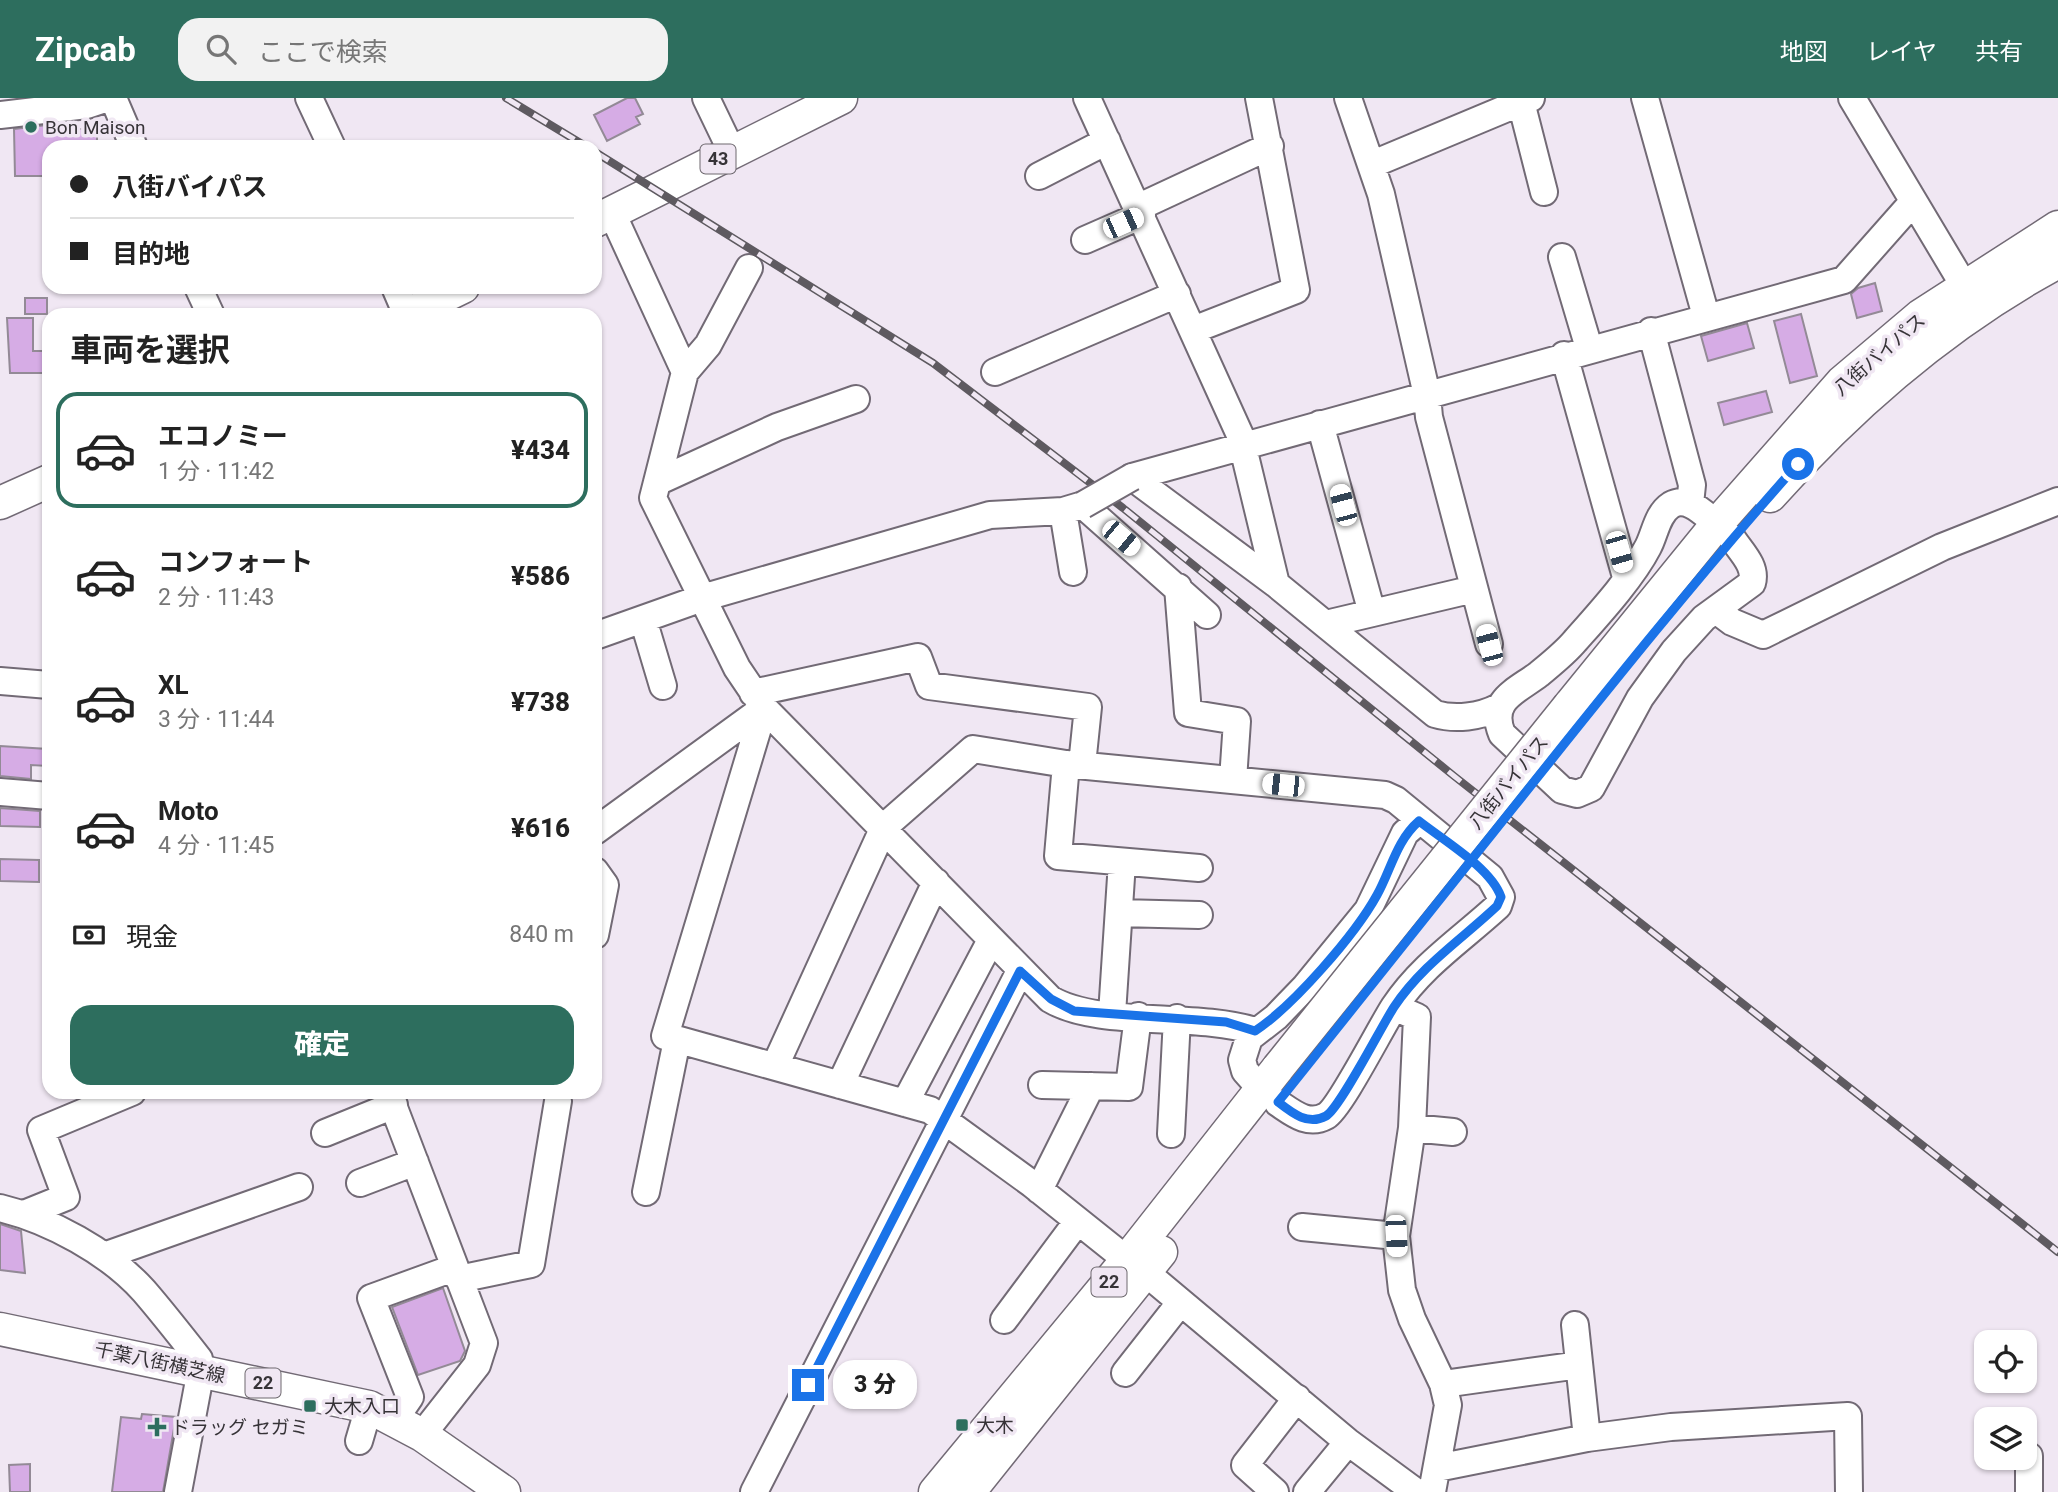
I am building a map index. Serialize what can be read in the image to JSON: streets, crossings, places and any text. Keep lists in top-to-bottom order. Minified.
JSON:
{"streets":{"main road":["43","八街バイパス","22","千葉八街横芝線"]},"places":{"other":["Bon Maison"],"transit":["大木入口","大木"],"health":["ドラッグ セガミ"]},"page":{"header":"Zipcab","search":"ここで検索","nav":["地図","レイヤ","共有"],"banner":["八街バイパス","目的地"],"heading":"車両を選択","list":[{"name":"エコノミー","note":"1 分 · 11:42","value":"¥434"},{"name":"コンフォート","note":"2 分 · 11:43","value":"¥586"},{"name":"XL","note":"3 分 · 11:44","value":"¥738"},{"name":"Moto","note":"4 分 · 11:45","value":"¥616"}],"pay":["現金","840 m"],"buttons":"確定","bubble":"3 分"}}
